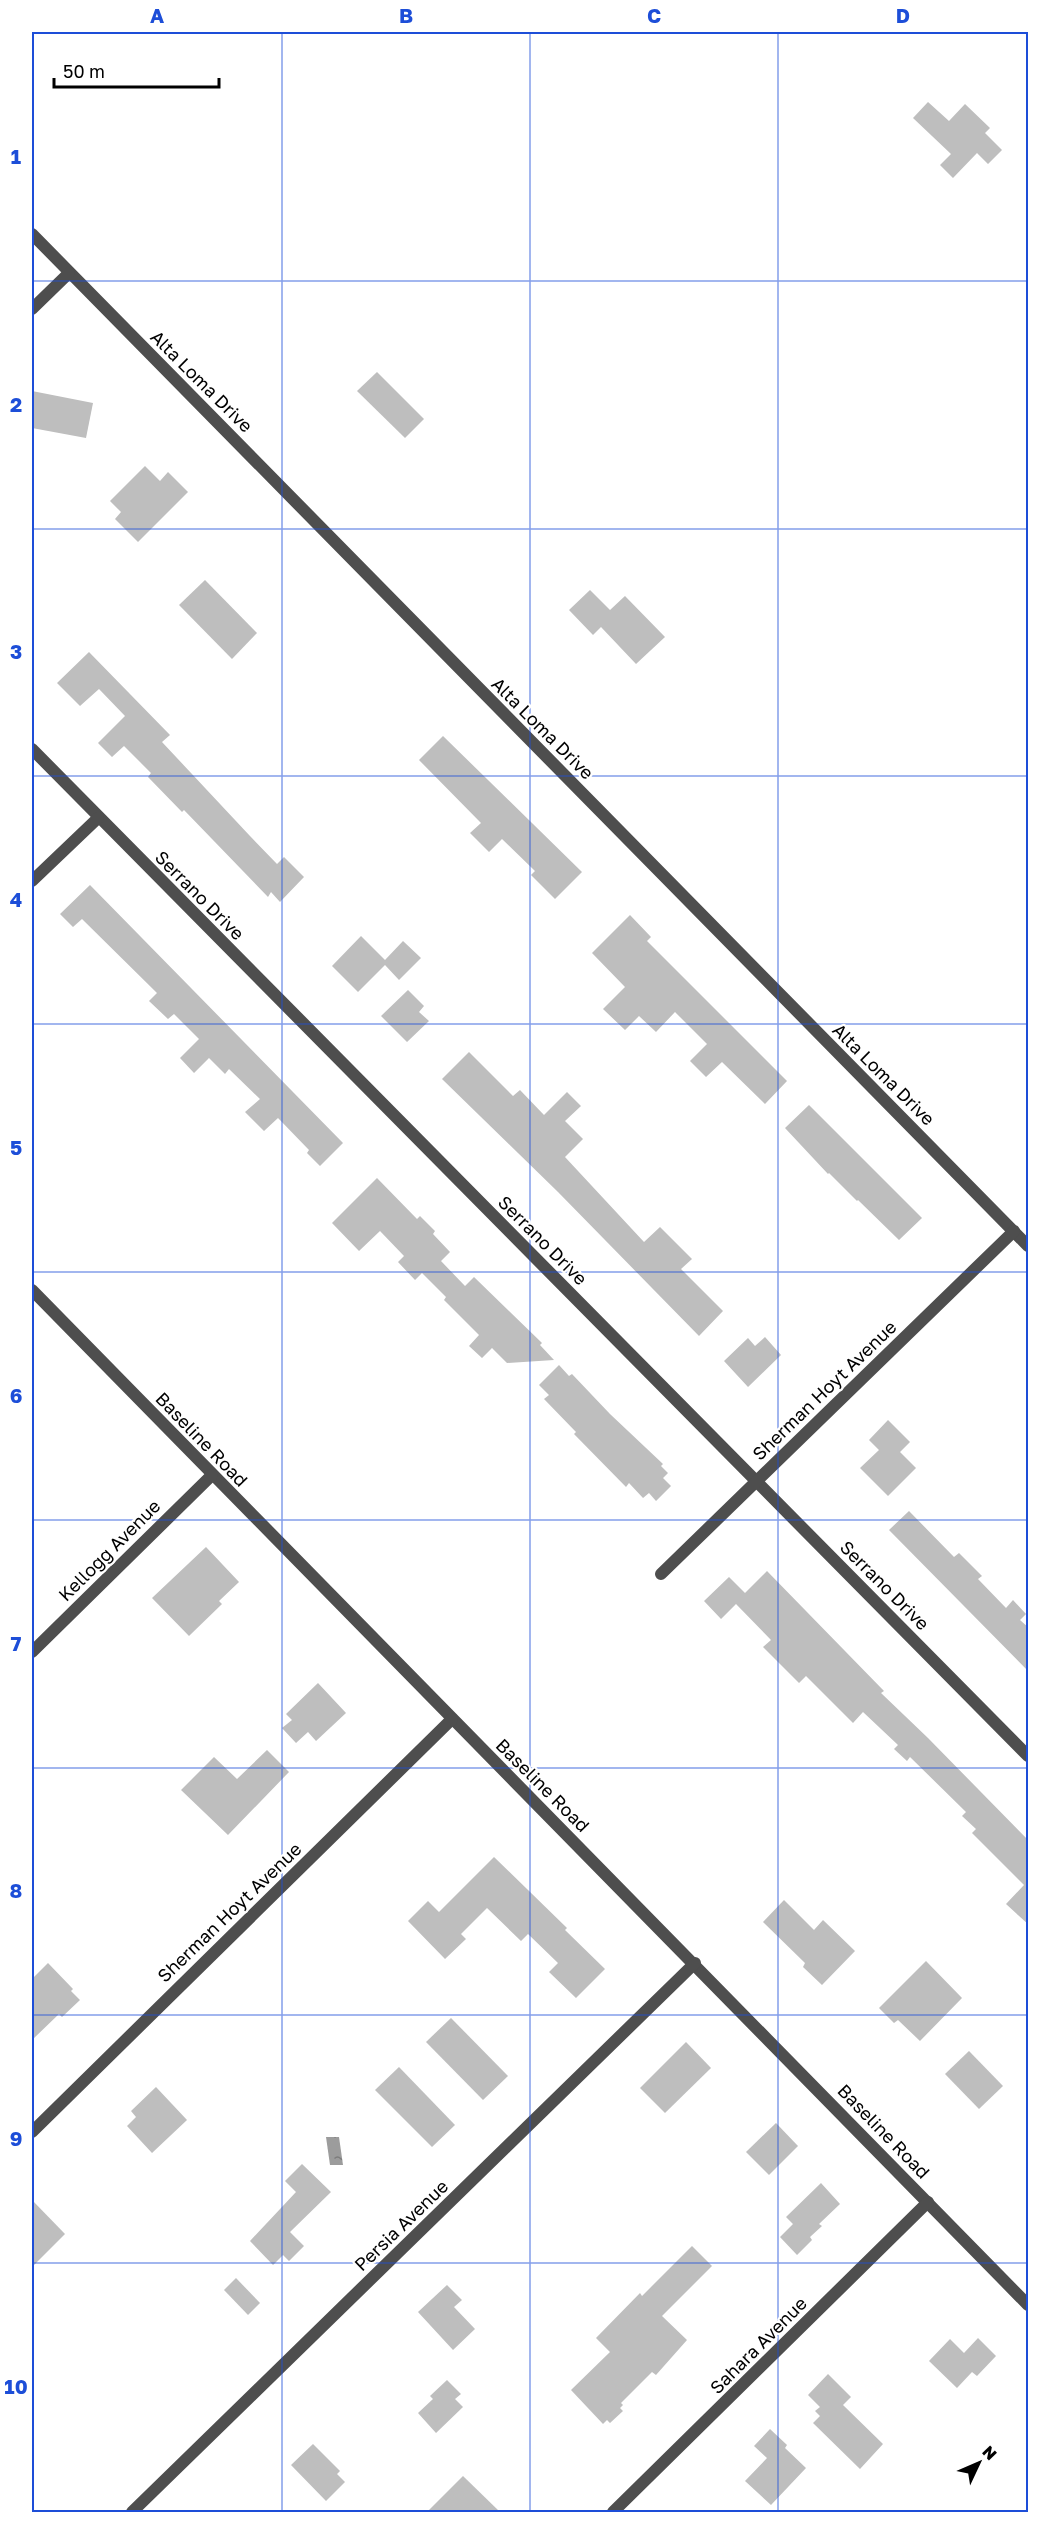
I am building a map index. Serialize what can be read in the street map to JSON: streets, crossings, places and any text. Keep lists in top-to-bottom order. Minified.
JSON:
{"streets":{"street":["Alta Loma Drive","Serrano Drive","Sherman Hoyt Avenue","Baseline Road","Kellogg Avenue","Persia Avenue","Sahara Avenue"]},"crossings":[["Alta Loma Drive","Sherman Hoyt Avenue"],["Serrano Drive","Sherman Hoyt Avenue"],["Sherman Hoyt Avenue","Baseline Road"],["Baseline Road","Kellogg Avenue"],["Baseline Road","Persia Avenue"],["Baseline Road","Sahara Avenue"]],"scale_bar":"50 m","north":"top right","grid":{"columns":["A","B","C","D"],"rows":["1","2","3","4","5","6","7","8","9","10"]}}
